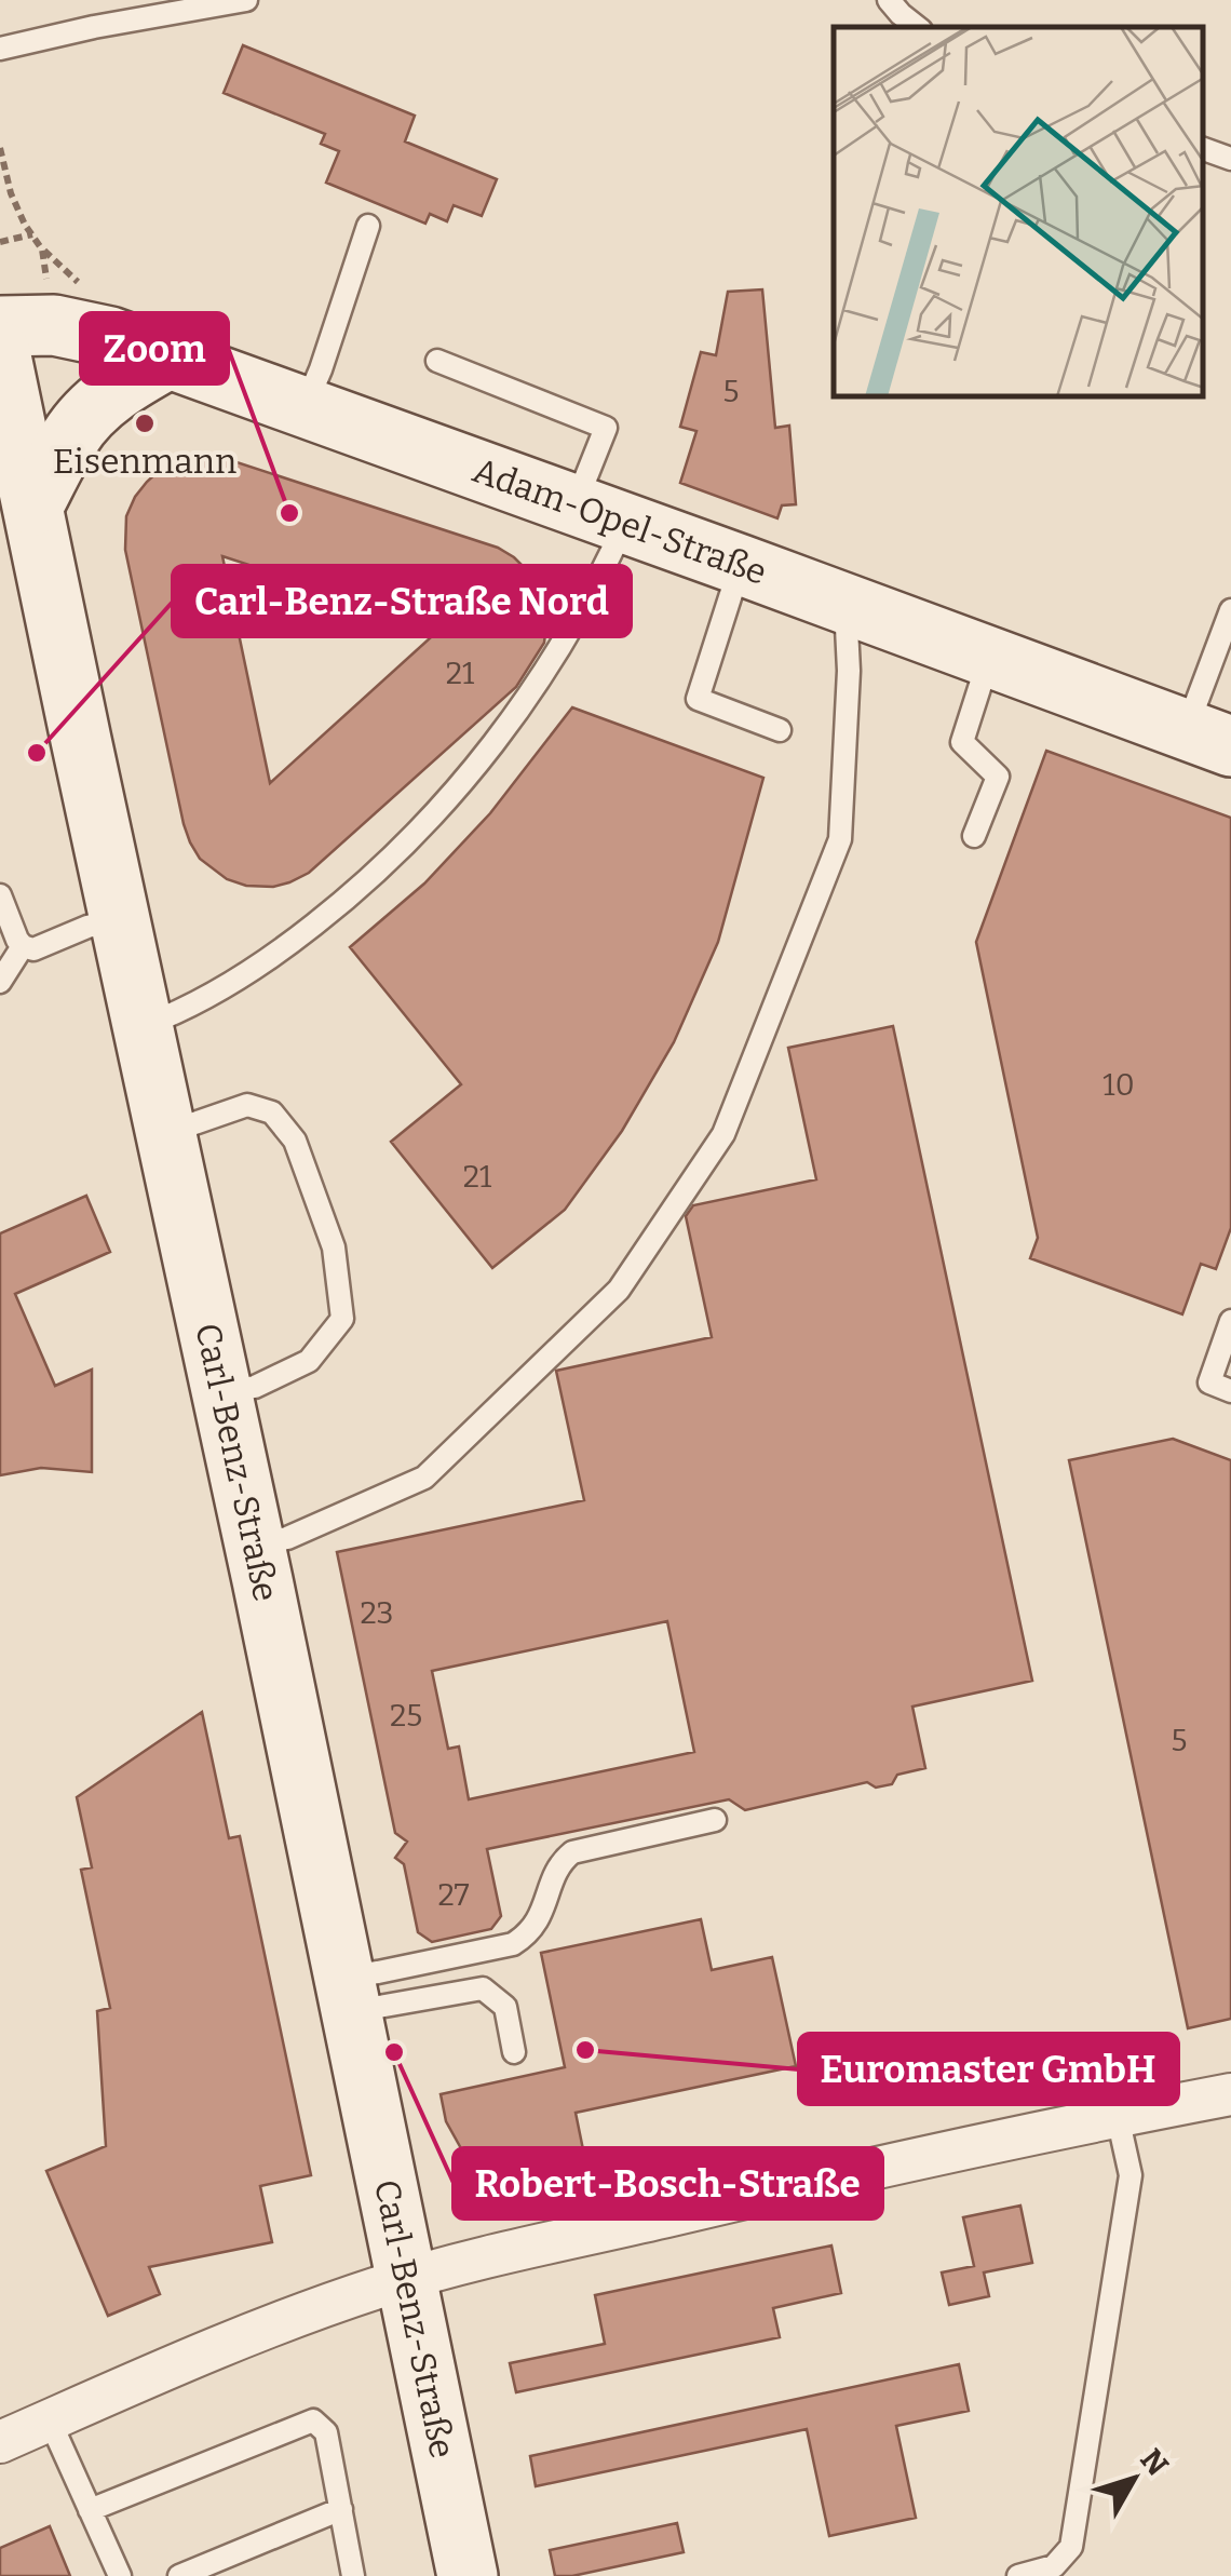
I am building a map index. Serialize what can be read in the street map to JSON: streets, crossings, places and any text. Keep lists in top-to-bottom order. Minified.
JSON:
{"streets":{"main road":["Adam-Opel-Straße","Carl-Benz-Straße"]},"places":["Eisenmann","Zoom","Carl-Benz-Straße Nord","Euromaster GmbH","Robert-Bosch-Straße"],"house_numbers":["5","21","10","21","23","25","5","27"],"north":"top right"}
